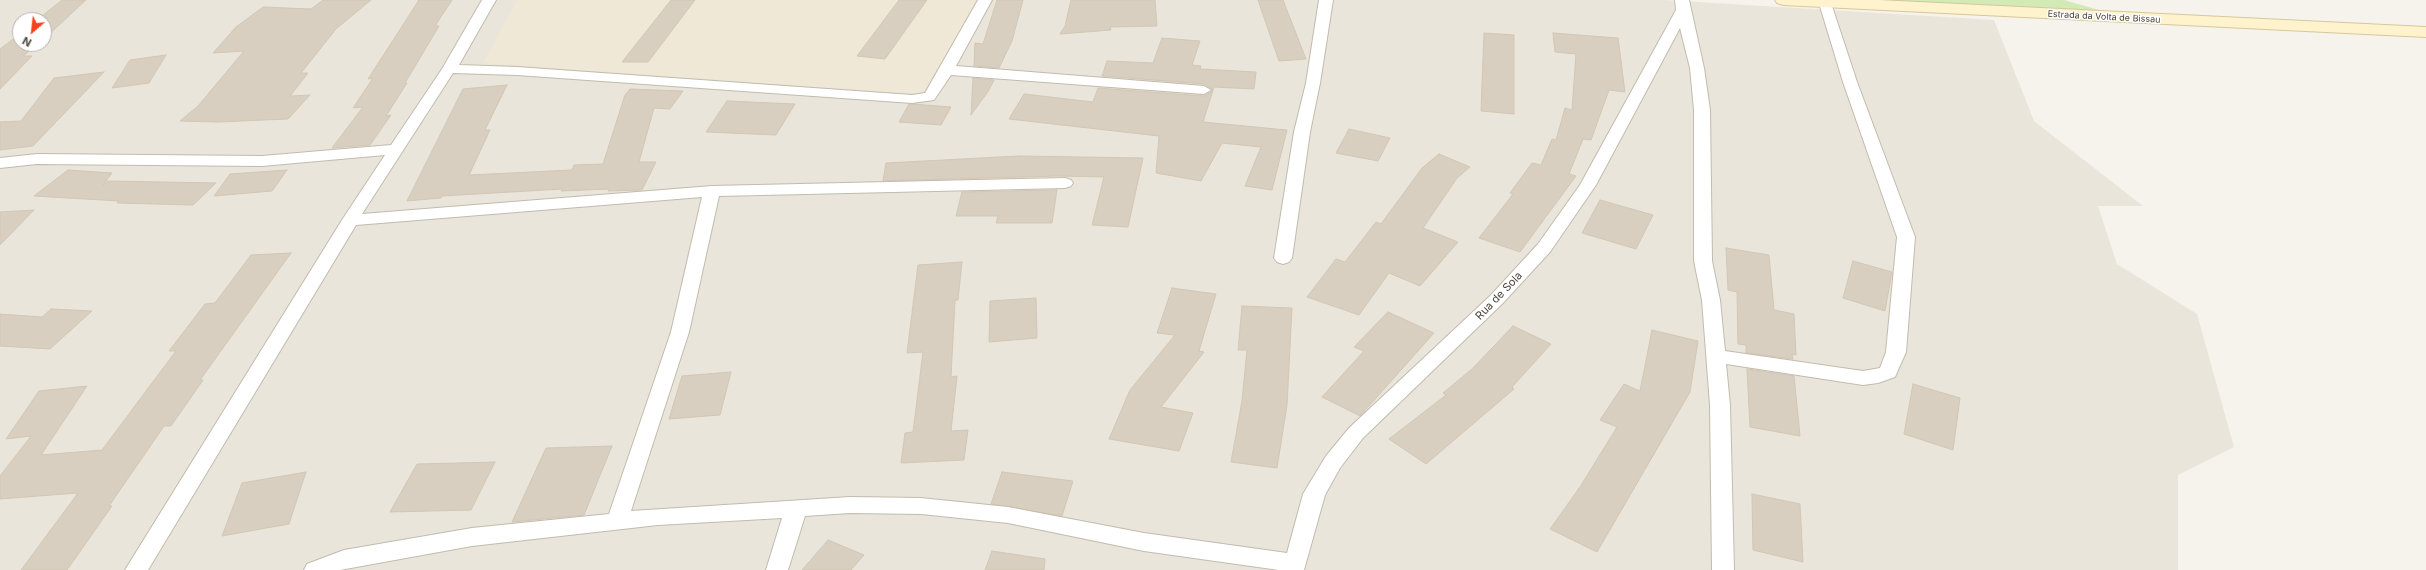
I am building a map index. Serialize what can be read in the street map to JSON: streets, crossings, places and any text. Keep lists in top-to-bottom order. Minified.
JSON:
{"streets":{"main road":["Estrada da Volta de Bissau"],"street":["Rua de Sola"]},"north":"bottom left"}
